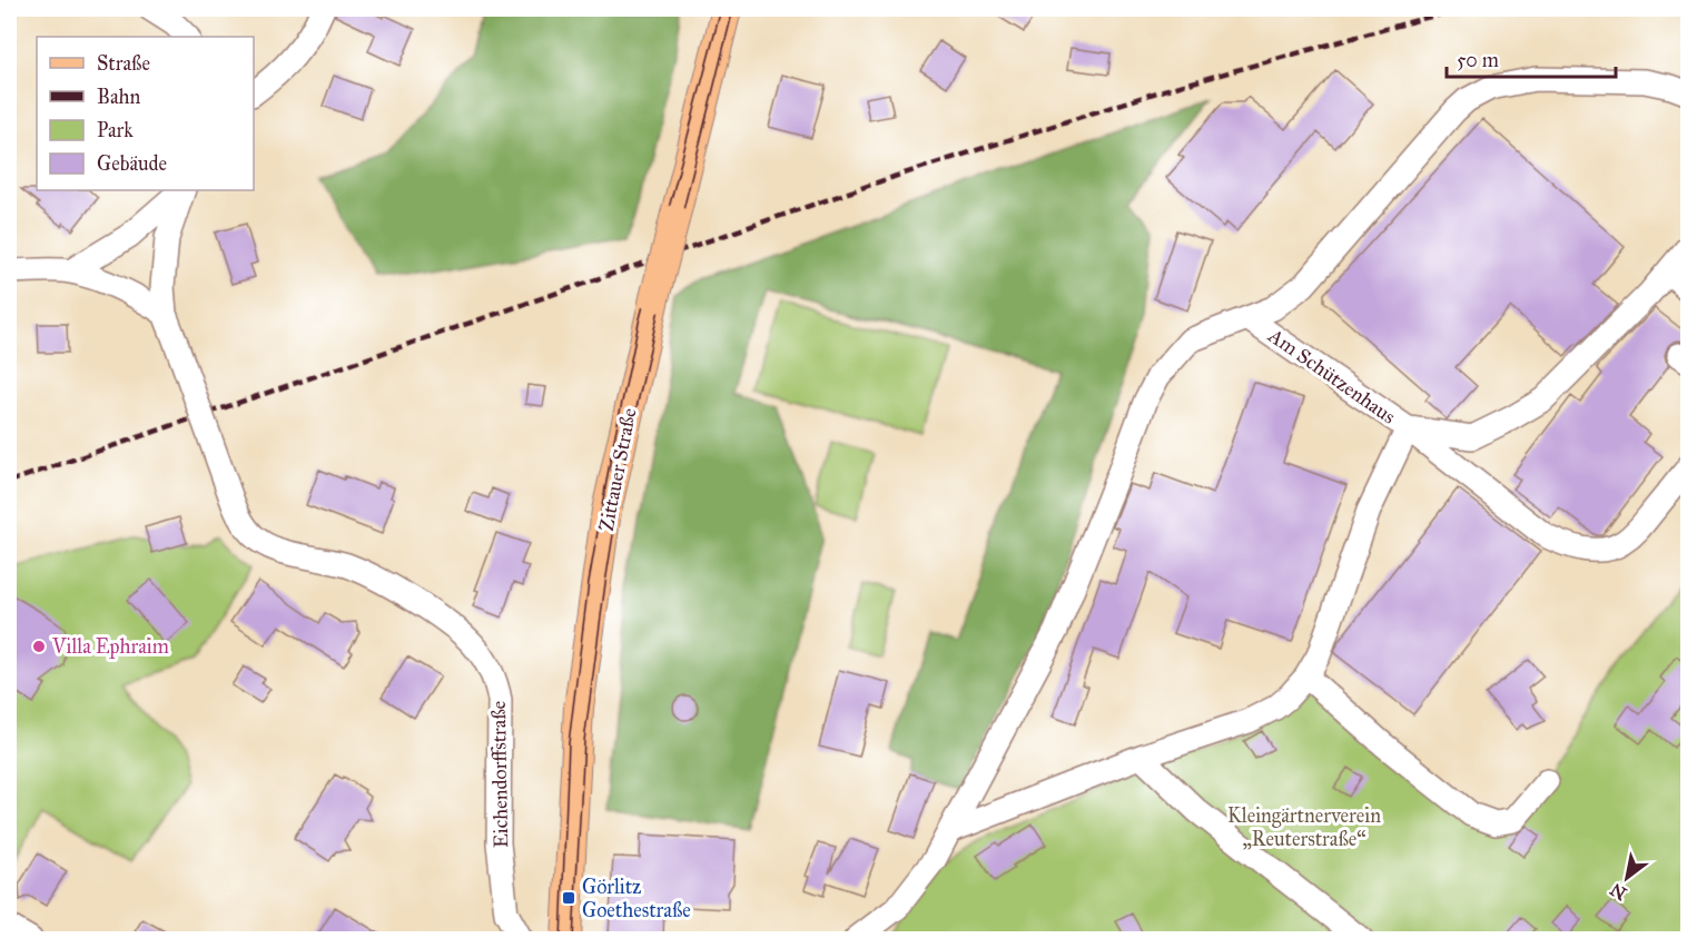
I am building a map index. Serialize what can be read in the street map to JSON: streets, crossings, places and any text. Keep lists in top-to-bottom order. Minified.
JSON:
{"streets":{"main road":["Zittauer Straße"],"street":["Am Schützenhaus","Eichendorffstraße"]},"parks":["Kleingärtnerverein „Reuterstraße“"],"places":{"other":["Villa Ephraim"],"transit":["Görlitz Goethestraße"]},"legend":["Straße","Bahn","Park","Gebäude"],"scale_bar":"50 m","north":"bottom left"}
